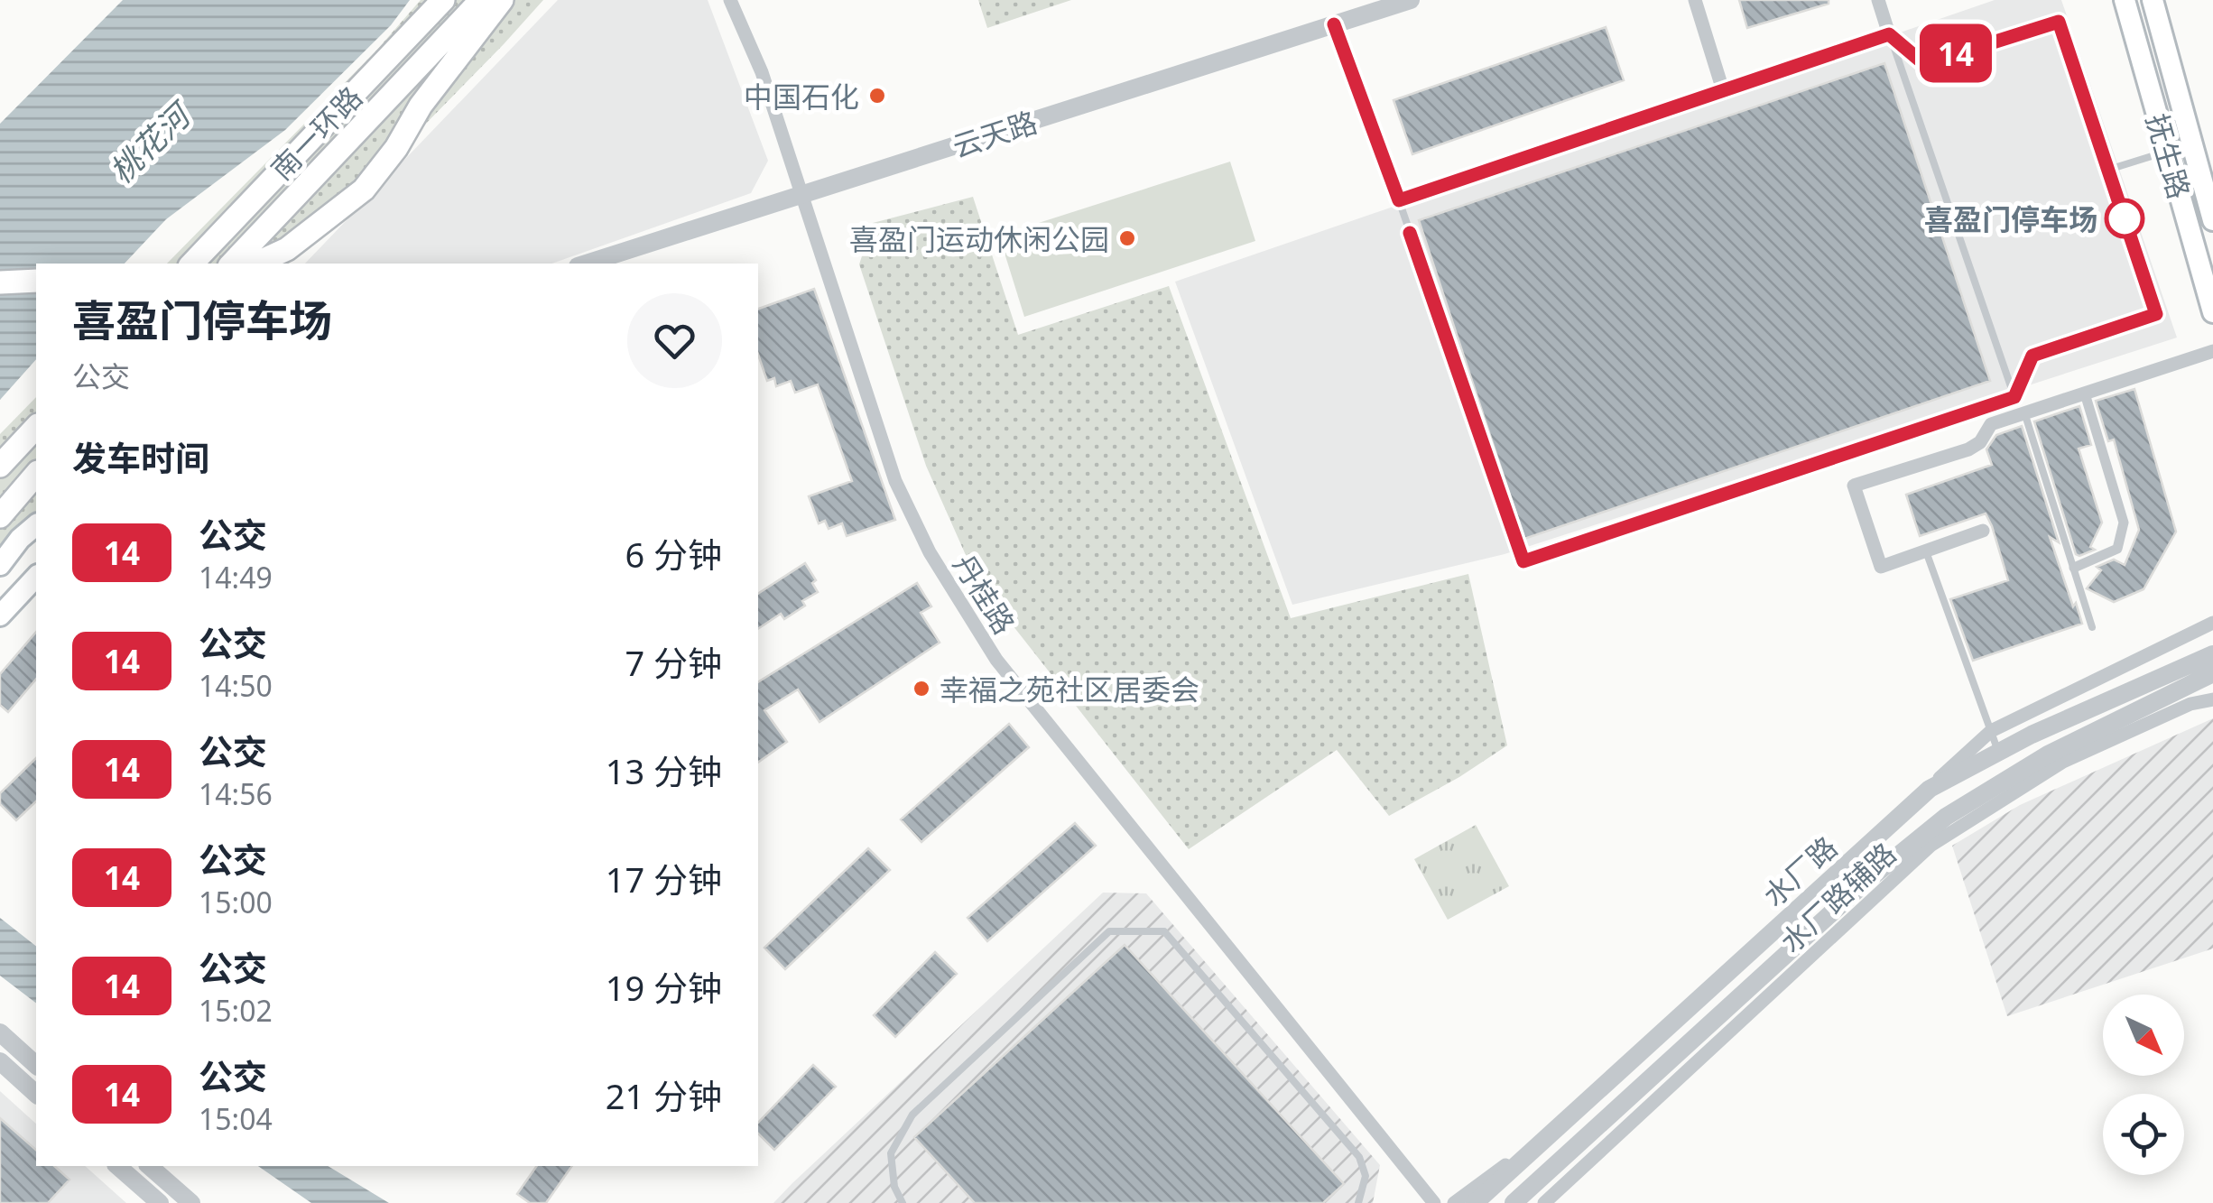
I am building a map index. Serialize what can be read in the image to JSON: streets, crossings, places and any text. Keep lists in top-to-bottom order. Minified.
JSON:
{"streets":{"highway":["南一环路"],"main road":["抚生路"],"street":["云天路","丹桂路","水厂路","水厂路辅路"]},"crossings":[["云天路","丹桂路"],["水厂路","水厂路辅路"]],"water":["桃花河"],"places":["中国石化","喜盈门停车场","喜盈门运动休闲公园","幸福之苑社区居委会"],"lines":["bus line 14"],"north":"bottom right","page":{"on_map":"14","heading":[["喜盈门停车场","公交"],"发车时间"],"list":[{"mark":"14","name":"公交","note":"14:49","value":"6 分钟"},{"mark":"14","name":"公交","note":"14:50","value":"7 分钟"},{"mark":"14","name":"公交","note":"14:56","value":"13 分钟"},{"mark":"14","name":"公交","note":"15:00","value":"17 分钟"},{"mark":"14","name":"公交","note":"15:02","value":"19 分钟"},{"mark":"14","name":"公交","note":"15:04","value":"21 分钟"}]}}
